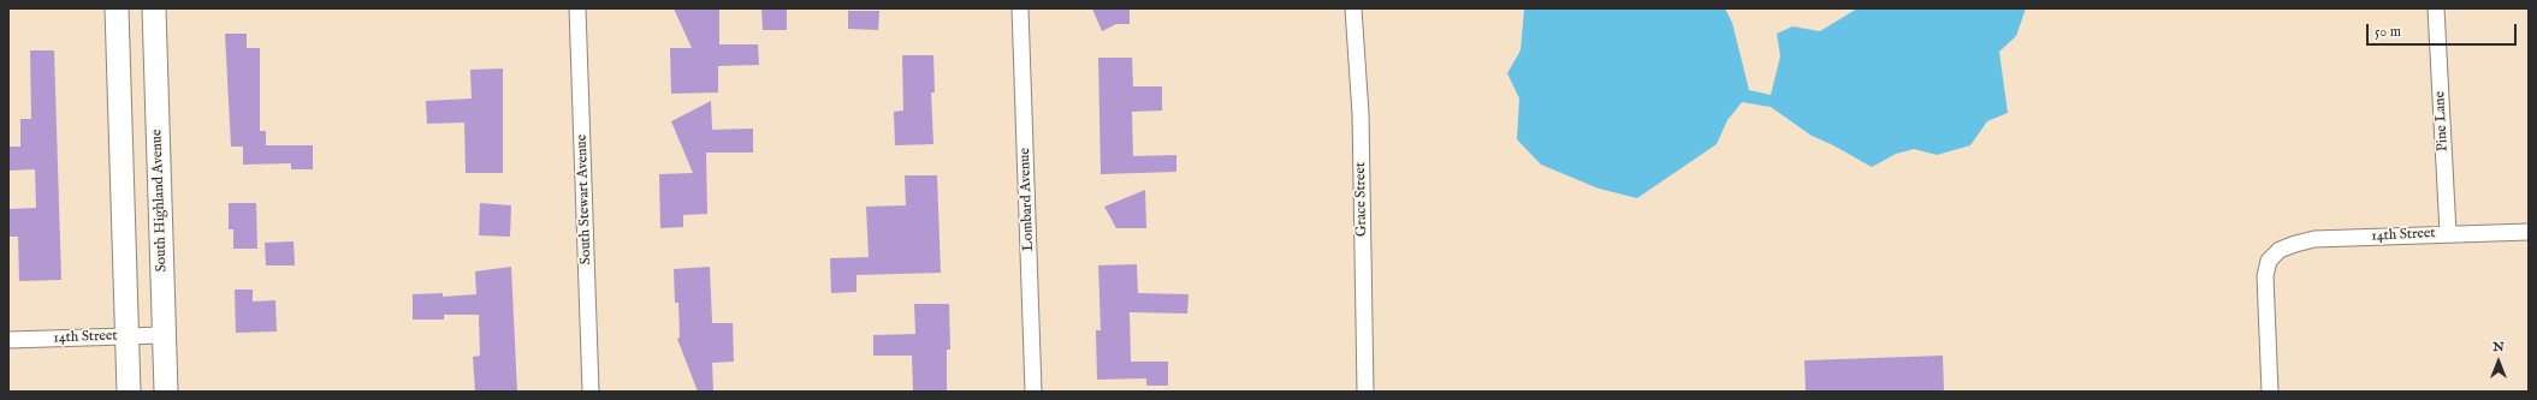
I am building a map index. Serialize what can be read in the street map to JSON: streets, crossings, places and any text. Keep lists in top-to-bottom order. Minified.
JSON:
{"streets":{"main road":["South Highland Avenue"],"street":["Pine Lane","South Stewart Avenue","Lombard Avenue","Grace Street","14th Street"]},"crossings":[["Pine Lane","14th Street"],["South Highland Avenue","14th Street"]],"scale_bar":"50 m","north":"top"}
